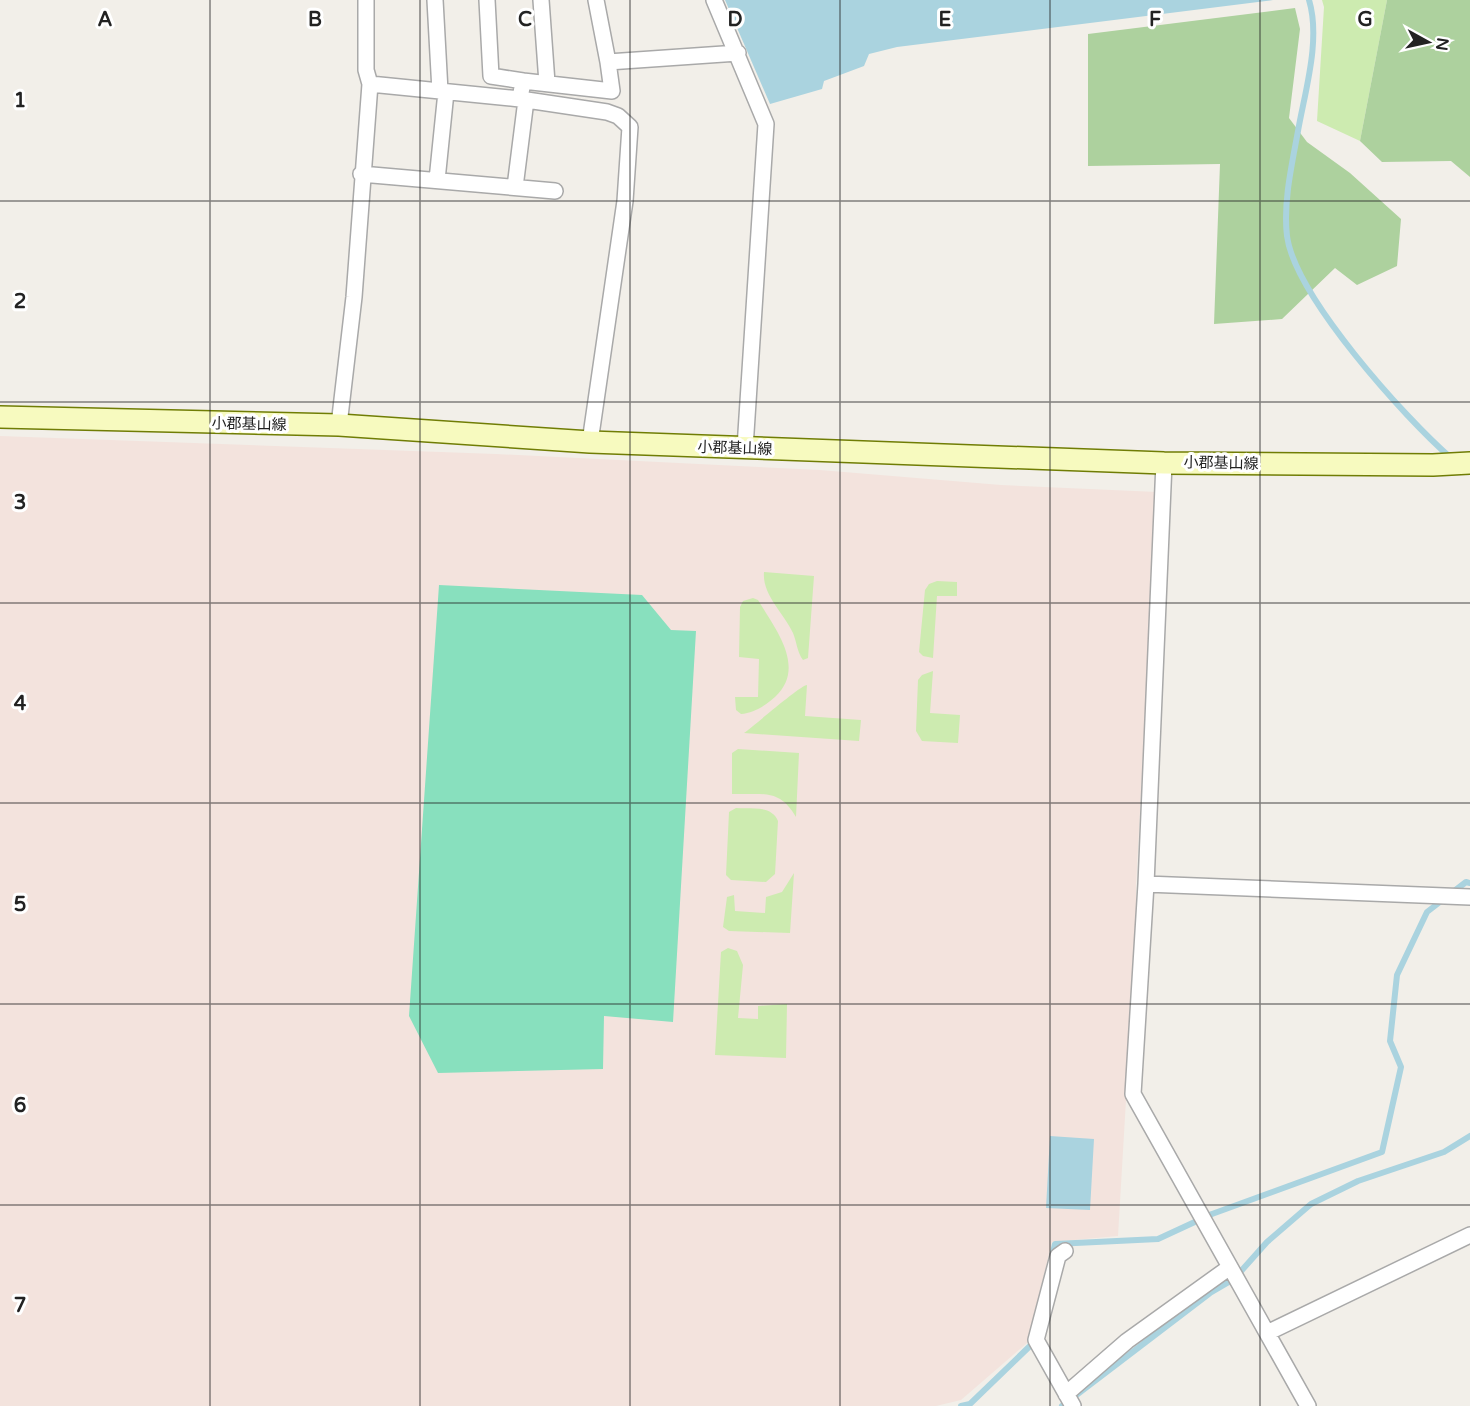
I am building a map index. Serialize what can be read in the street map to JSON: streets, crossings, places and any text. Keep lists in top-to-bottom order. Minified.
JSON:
{"streets":{"main road":["小郡基山線"]},"north":"right","grid":{"columns":["A","B","C","D","E","F","G"],"rows":["1","2","3","4","5","6","7"]}}
